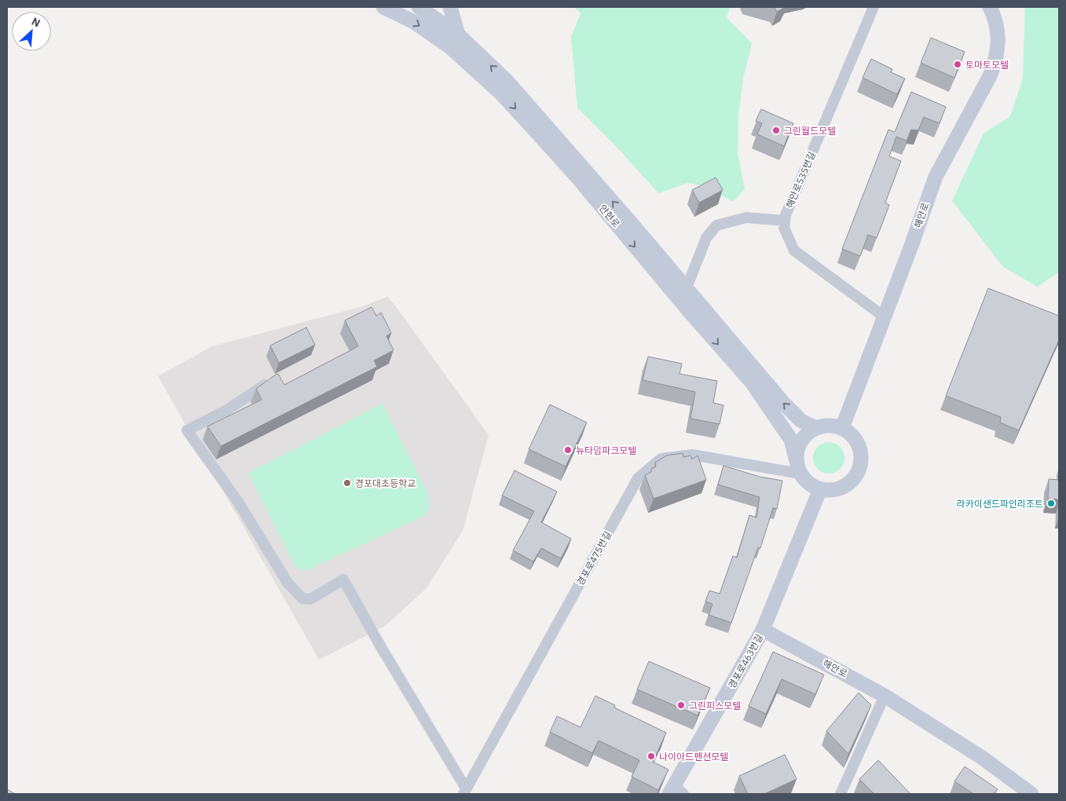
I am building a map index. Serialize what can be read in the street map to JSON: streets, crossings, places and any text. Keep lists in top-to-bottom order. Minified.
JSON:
{"streets":{"street":["해안로535번길","해안로","안현로","경포로475번길","경포로463번길"]},"crossings":[["해안로535번길","해안로"],["해안로","안현로"],["해안로","경포로475번길"],["해안로","경포로463번길"],["안현로","경포로475번길"]],"places":["토마토모텔","그린월드모텔","뉴타임파크모텔","경포대초등학교","라카이샌드파인리조트","그린피스모텔","나이아드펜션모텔"],"north":"top right"}
